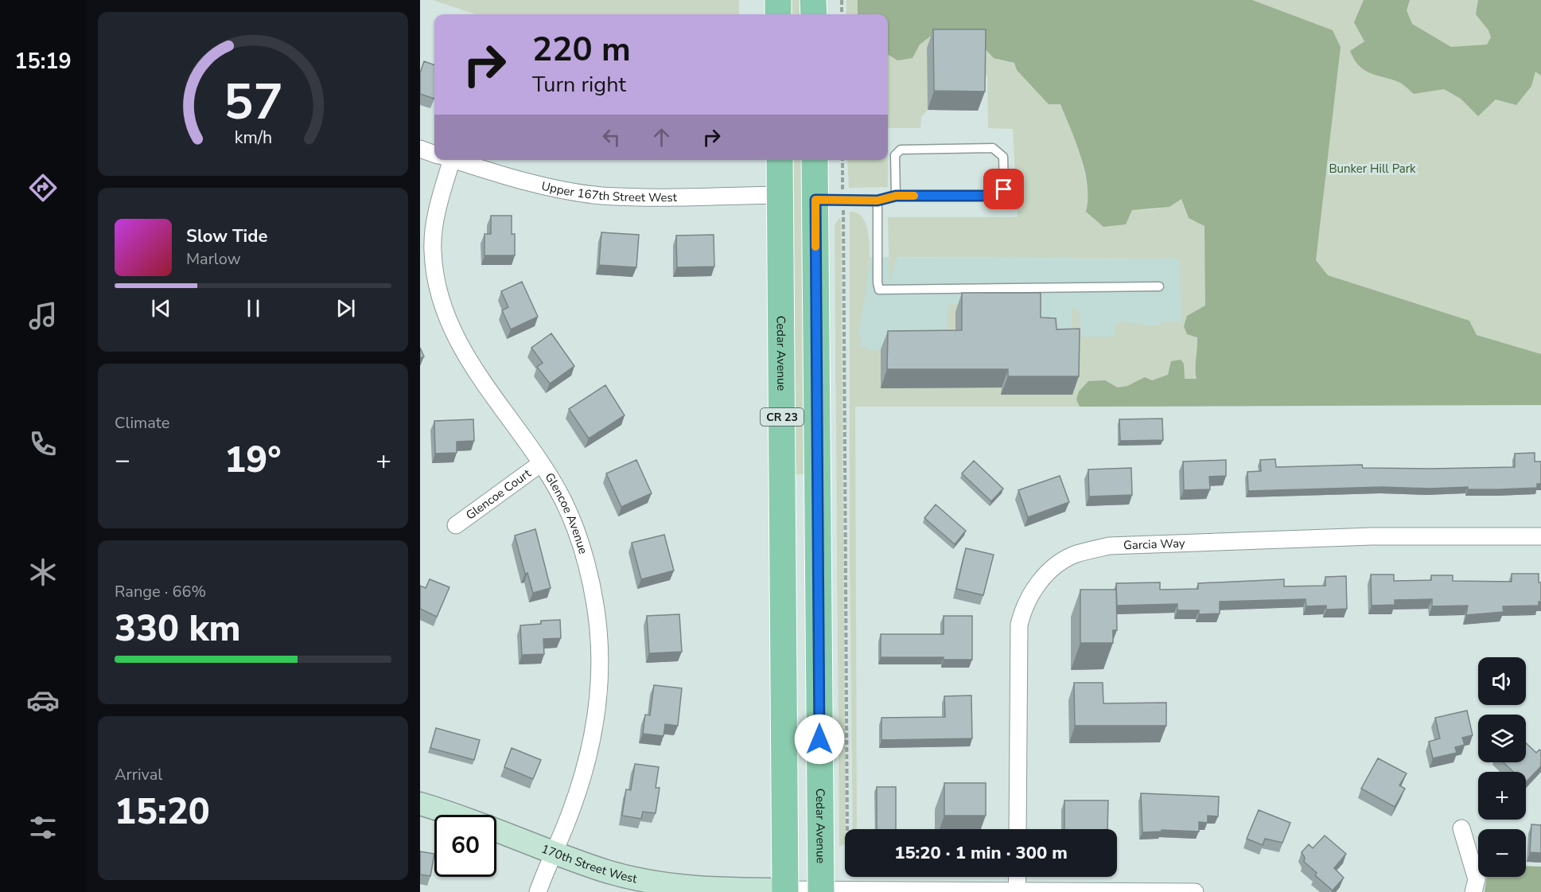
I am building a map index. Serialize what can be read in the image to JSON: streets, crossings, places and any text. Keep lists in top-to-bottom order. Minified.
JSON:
{"streets":{"main road":["Cedar Avenue","CR 23"],"street":["Upper 167th Street West","Glencoe Court","Glencoe Avenue","Garcia Way","170th Street West"]},"crossings":[["Upper 167th Street West","Cedar Avenue"],["Cedar Avenue","170th Street West"],["Glencoe Court","Glencoe Avenue"],["Glencoe Avenue","170th Street West"]],"parks":["Bunker Hill Park"],"page":{"tabs":"15:19","turn":["220 m","Turn right"],"song":["Slow Tide","Marlow"],"tile":["Climate",["Range · 66%","330 km"],["Arrival","15:20"]],"heat":["−","19°","+"],"map_buttons":["+","−"],"limit":"60","trip":"15:20 · 1 min · 300 m","gauge":["57","km/h"]}}
